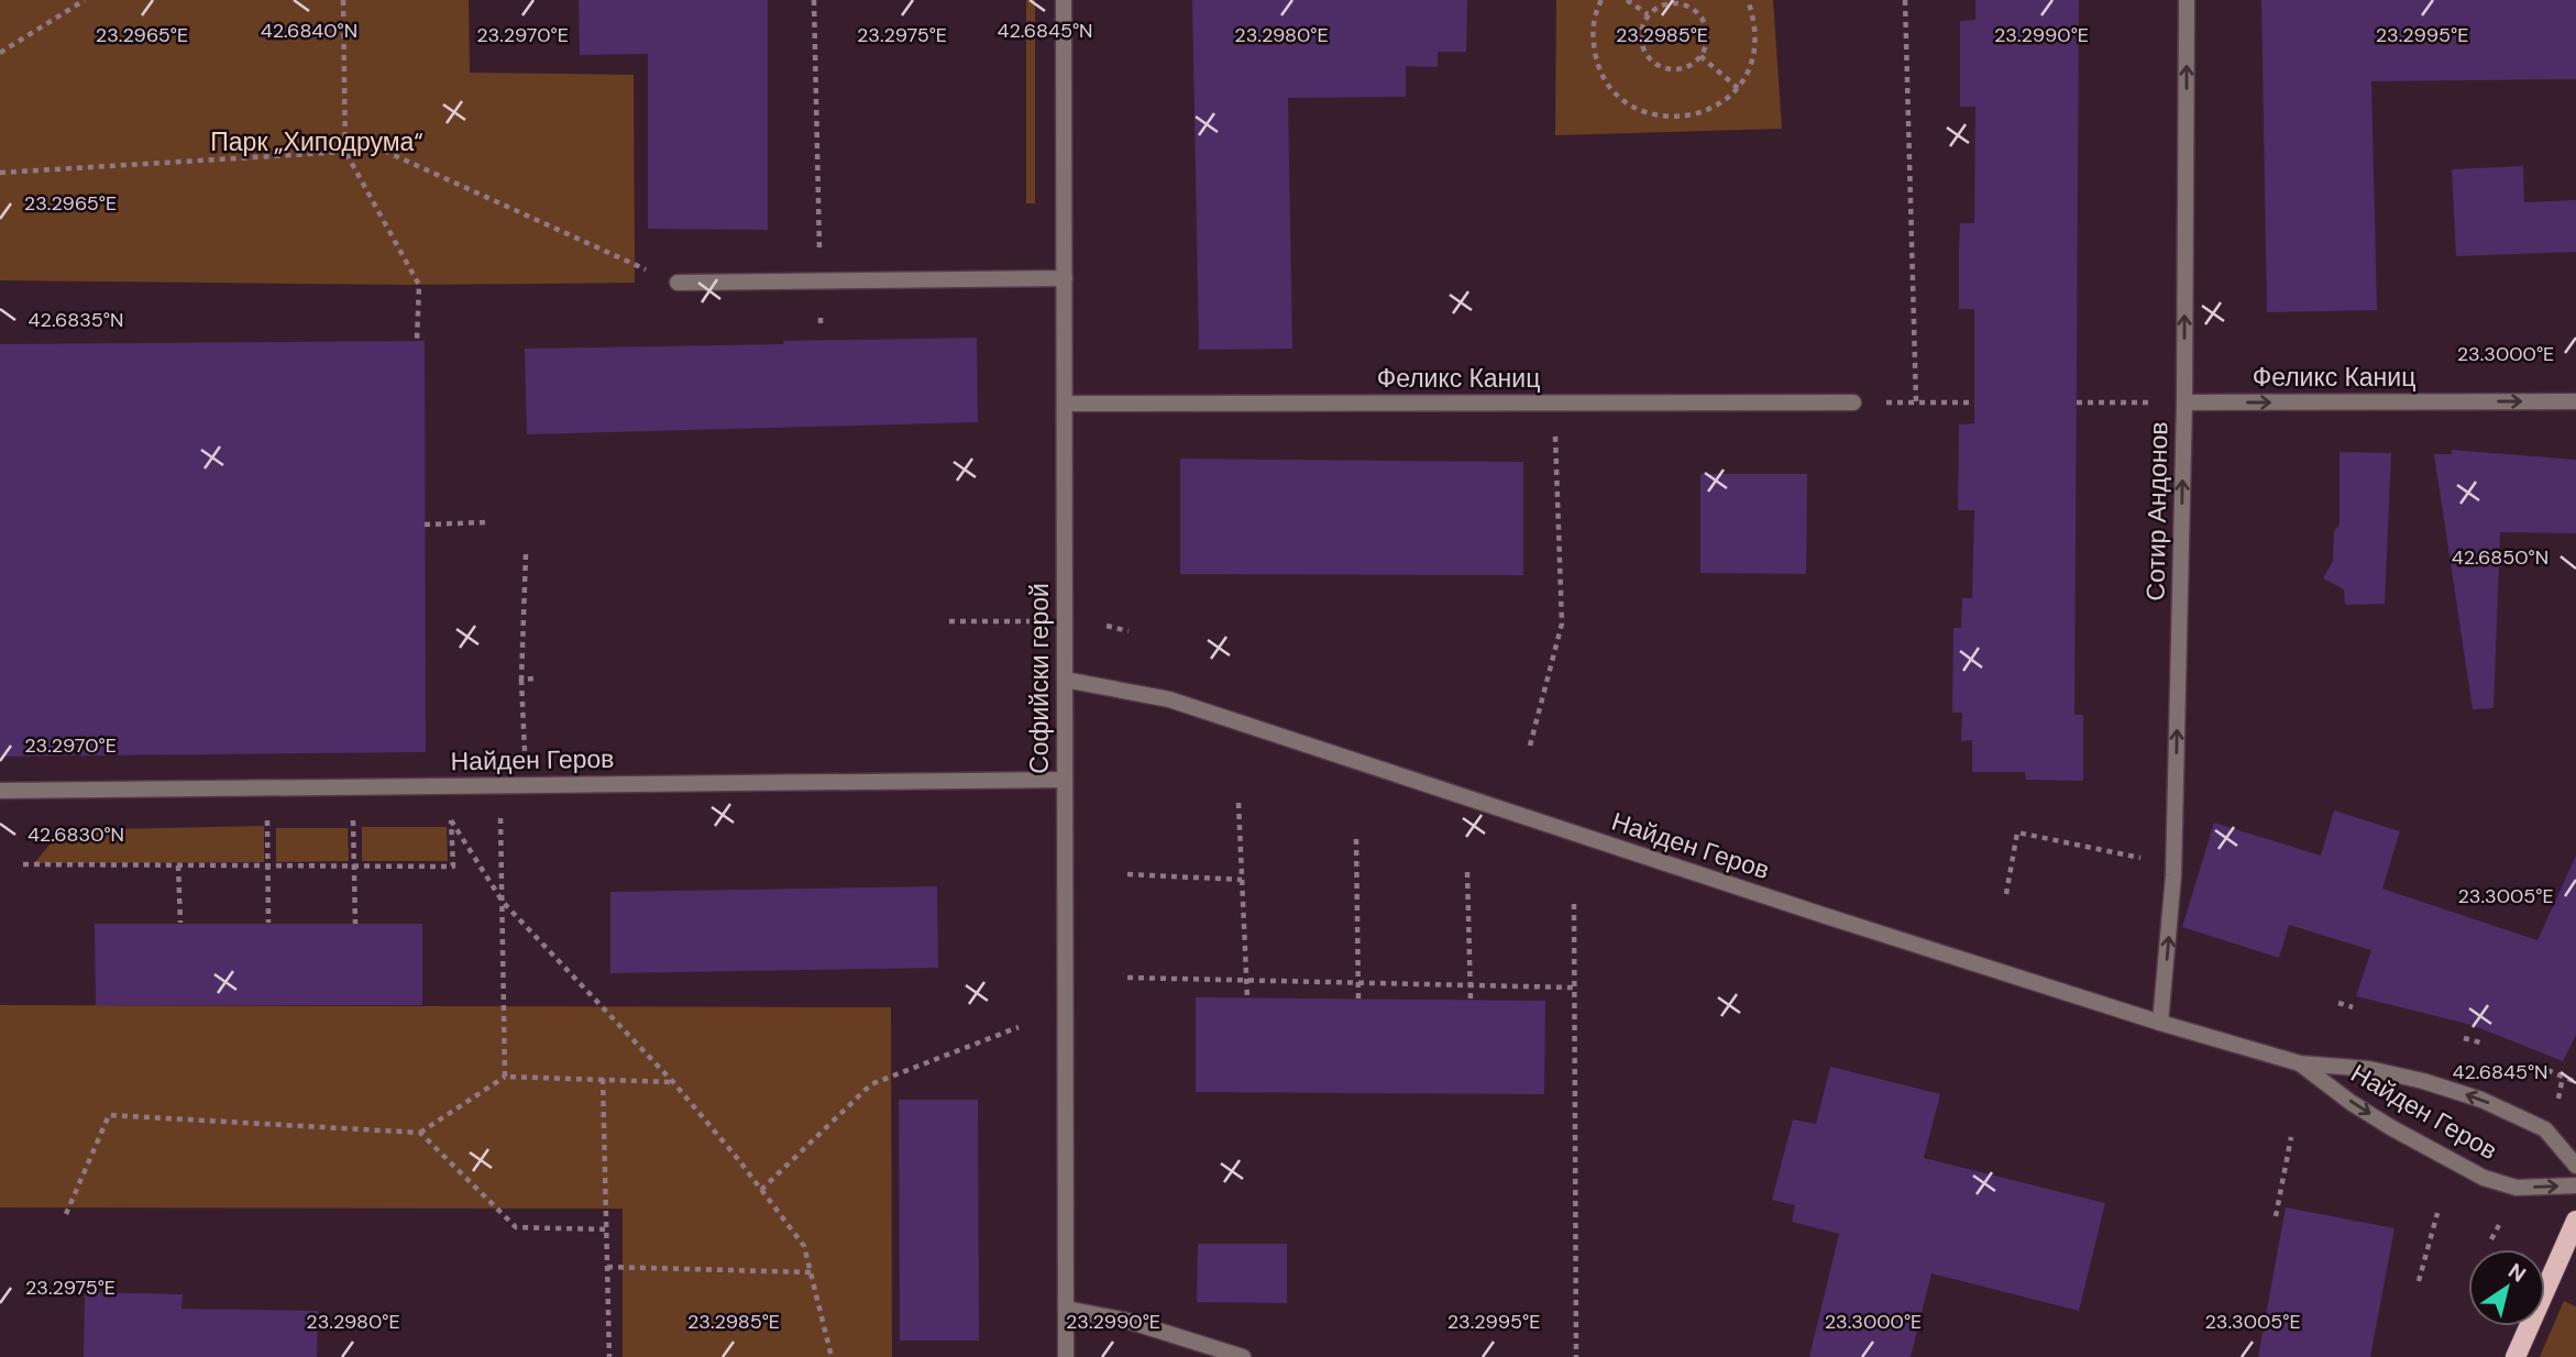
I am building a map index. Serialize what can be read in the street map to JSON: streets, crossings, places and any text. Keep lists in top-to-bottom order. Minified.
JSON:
{"streets":{"street":["Феликс Каниц","Сотир Андонов","Софийски герой","Найден Геров"]},"crossings":[["Феликс Каниц","Сотир Андонов"],["Феликс Каниц","Софийски герой"],["Сотир Андонов","Найден Геров"],["Софийски герой","Найден Геров"]],"one_way":["Сотир Андонов"],"parks":["Парк „Хиподрума“"],"north":"top right","coordinates":["42.6840°N","42.6845°N","23.2965°E","23.2970°E","23.2975°E","23.2980°E","23.2985°E","23.2990°E","23.2995°E","42.6835°N","23.3000°E","42.6850°N","42.6830°N","23.3005°E"]}
